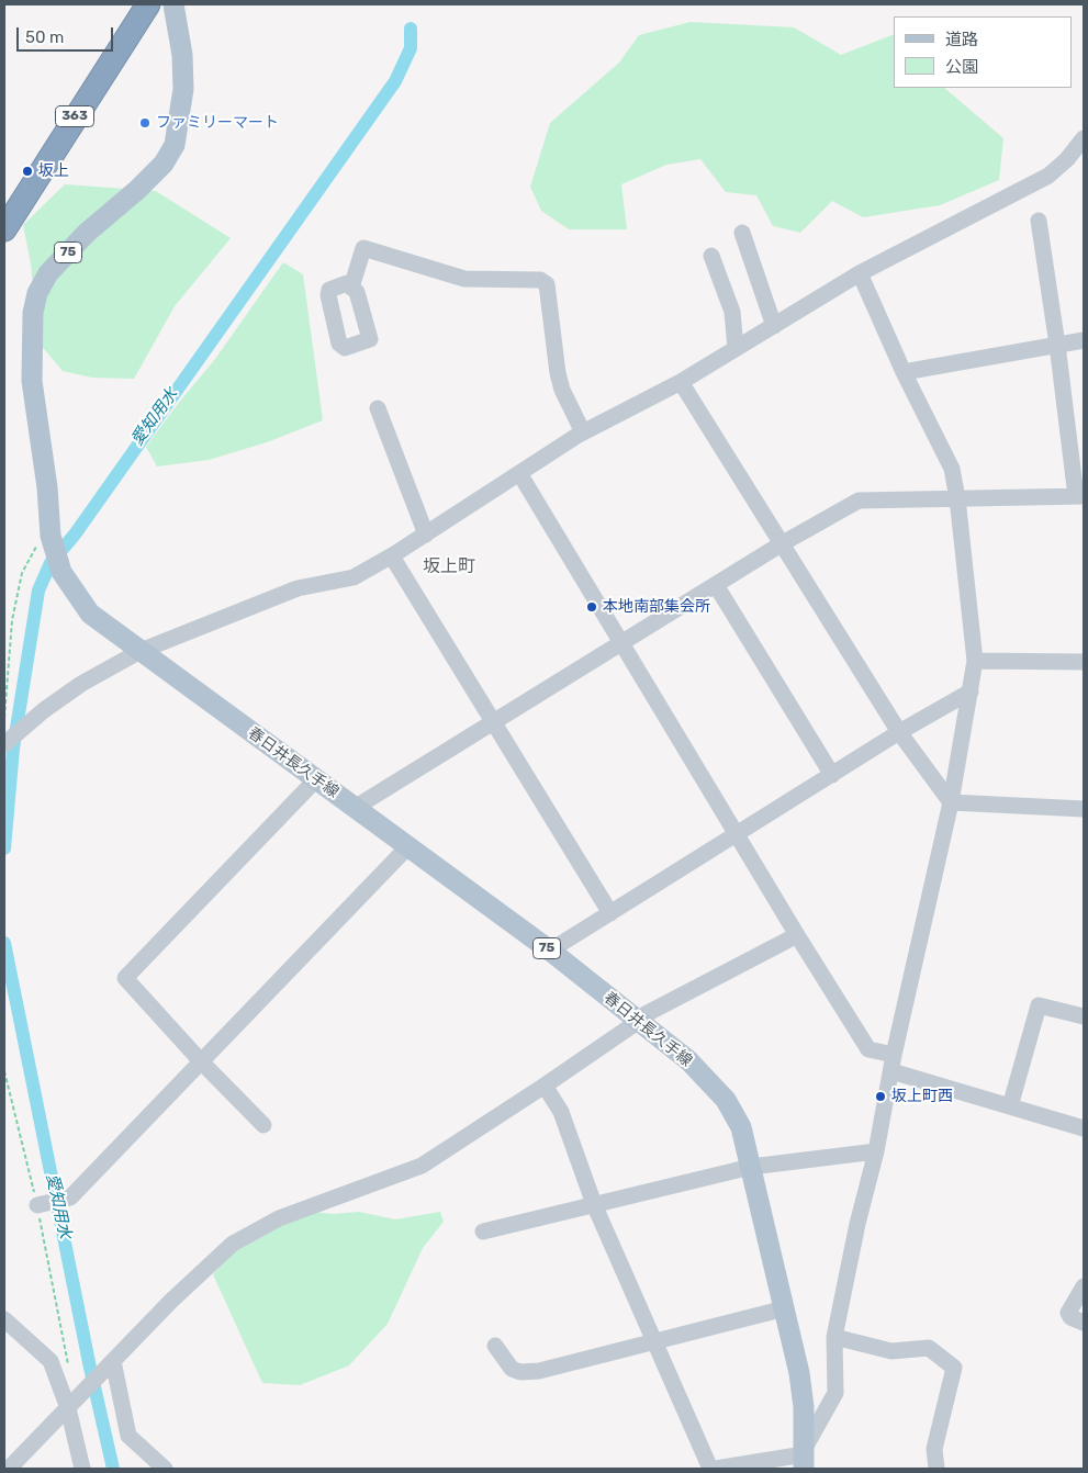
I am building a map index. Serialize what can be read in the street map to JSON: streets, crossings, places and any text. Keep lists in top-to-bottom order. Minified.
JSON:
{"streets":{"highway":["363"],"main road":["75","春日井長久手線"]},"districts":["坂上町"],"water":["愛知用水"],"places":["ファミリーマート","坂上","本地南部集会所","坂上町西"],"legend":["道路","公園"],"scale_bar":"50 m"}
